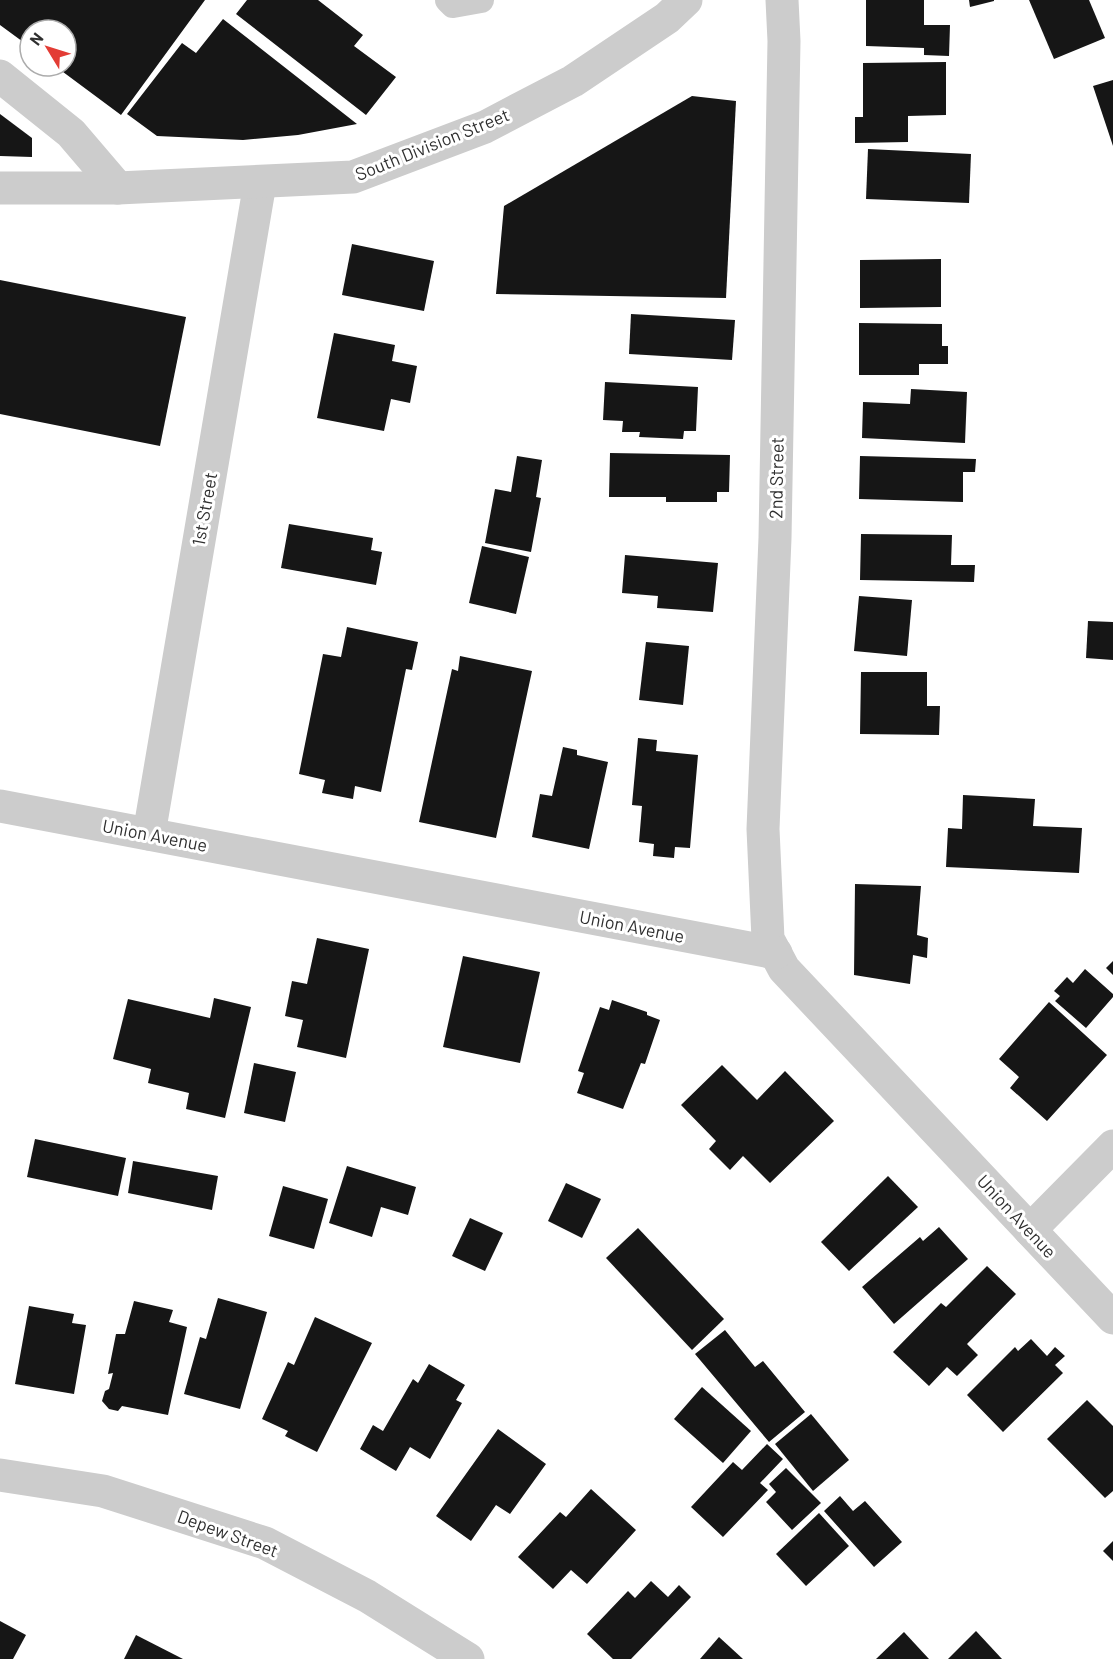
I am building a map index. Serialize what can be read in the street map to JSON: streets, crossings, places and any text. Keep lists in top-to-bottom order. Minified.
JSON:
{"streets":{"street":["South Division Street","2nd Street","1st Street","Union Avenue","Depew Street"]},"crossings":[["South Division Street","1st Street"],["2nd Street","Union Avenue"],["1st Street","Union Avenue"]],"north":"top left"}
